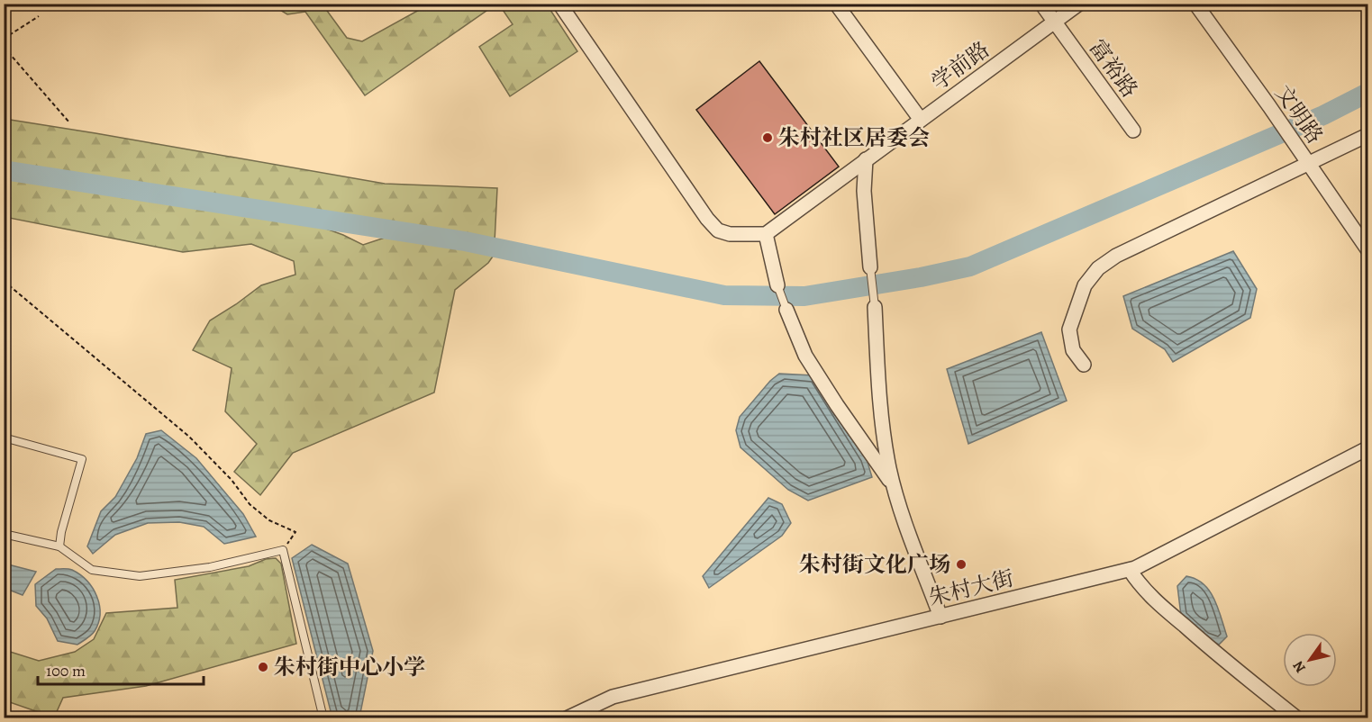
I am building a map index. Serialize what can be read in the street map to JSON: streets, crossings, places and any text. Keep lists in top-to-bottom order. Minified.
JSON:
{"streets":{"street":["学前路","富裕路","文明路","朱村大街"]},"crossings":[["学前路","富裕路"]],"places":["朱村社区居委会","朱村街文化广场","朱村街中心小学"],"scale_bar":"100 m","north":"bottom left"}
